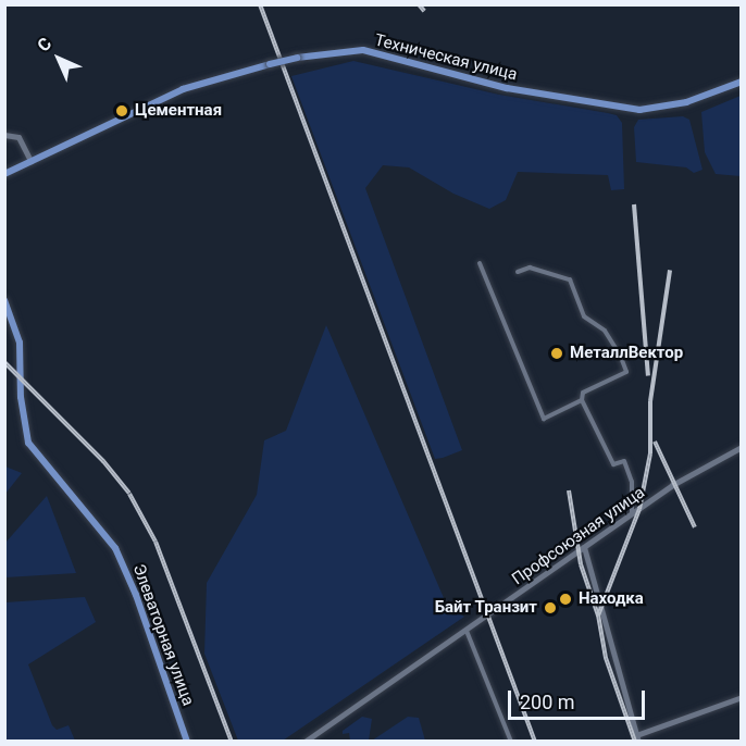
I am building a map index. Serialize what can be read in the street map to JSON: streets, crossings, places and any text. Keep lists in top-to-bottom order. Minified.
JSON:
{"streets":{"main road":["Техническая улица","Профсоюзная улица","Элеваторная улица"]},"places":["Цементная","МеталлВектор","Находка","Байт Транзит"],"scale_bar":"200 m","north":"top left"}
